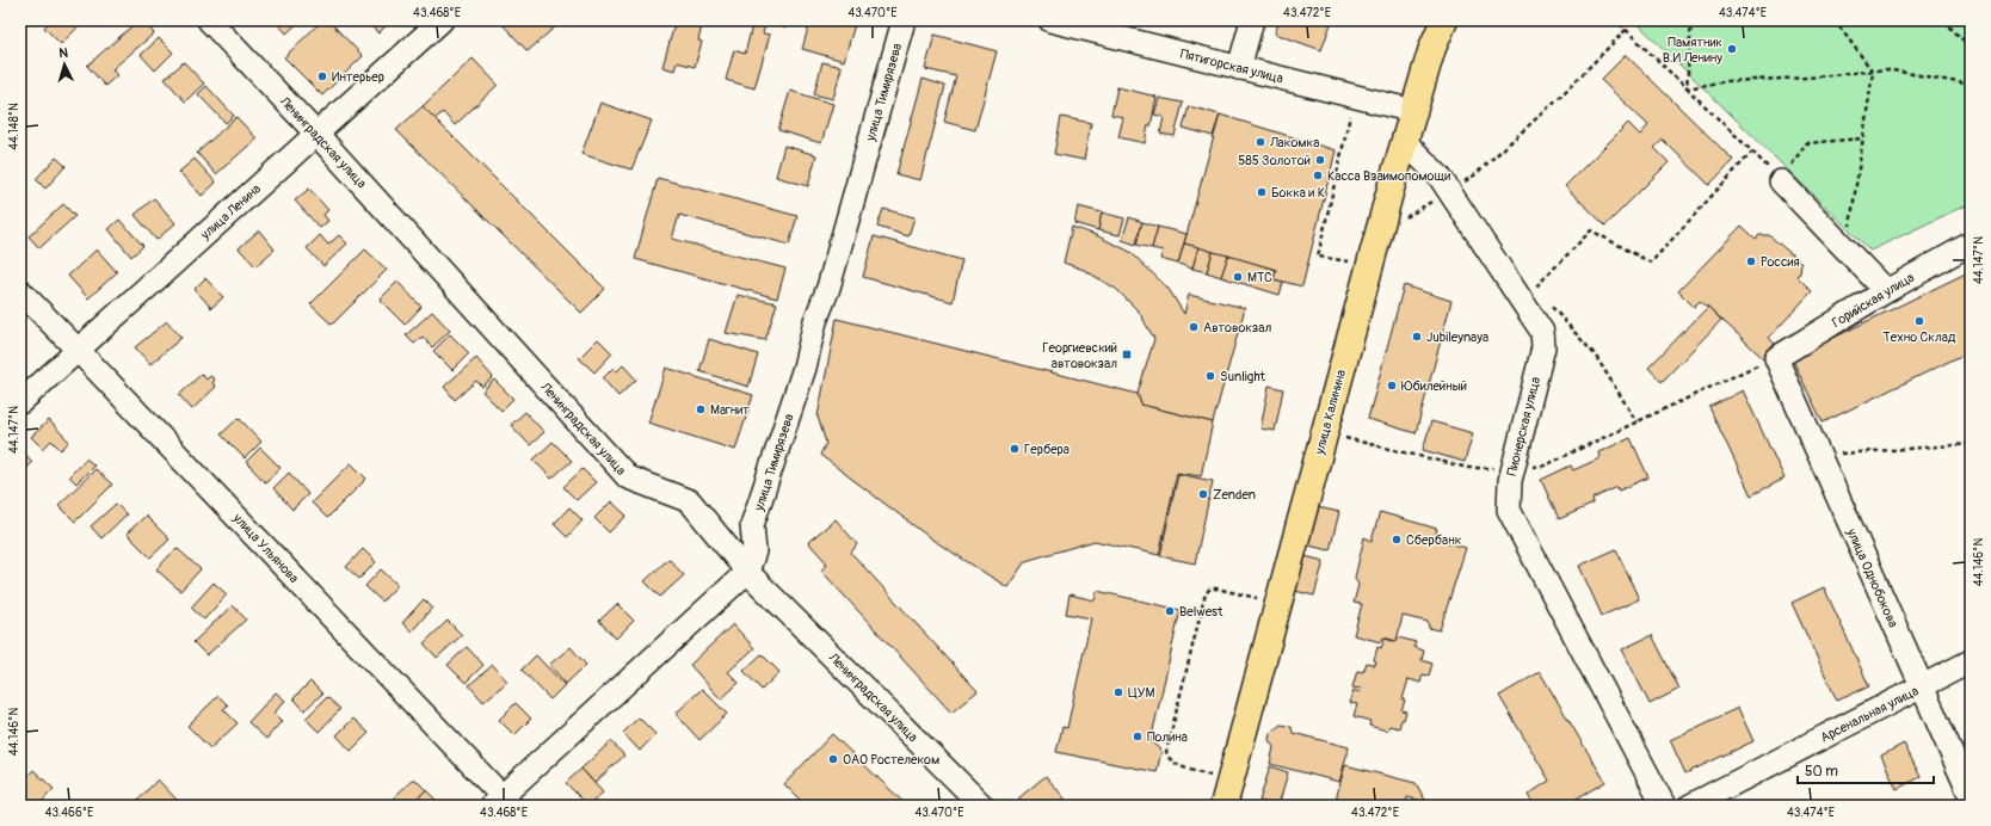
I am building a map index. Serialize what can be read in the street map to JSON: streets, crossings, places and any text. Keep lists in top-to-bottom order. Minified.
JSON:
{"streets":{"main road":["улица Калинина"],"street":["Пятигорская улица","улица Тимирязева","Ленинградская улица","улица Ленина","Горийская улица","Пионерская улица","улица Ульянова","улица Однобокова","Арсенальная улица"]},"crossings":[["Пятигорская улица","улица Калинина"],["улица Тимирязева","Ленинградская улица"],["Ленинградская улица","улица Ленина"],["улица Ленина","улица Ульянова"],["Горийская улица","улица Однобокова"],["улица Калинина","Пионерская улица"],["улица Однобокова","Арсенальная улица"]],"places":{"other":["Памятник В.И Ленину","Интерьер","Лакомка","585 Золотой","Касса Взаимопомощи","Бокка и К","Россия","МТС","Техно Склад","Автовокзал","Jubileynaya","Sunlight","Юбилейный","Магнит","Гербера","Zenden","Сбербанк","Belwest","ЦУМ","Полина","ОАО Ростелеком"],"transit":["Георгиевский автовокзал"]},"scale_bar":"50 m","north":"top","coordinates":["43.468°E","43.470°E","43.472°E","43.474°E","44.148°N","44.147°N","44.146°N","43.466°E"]}
